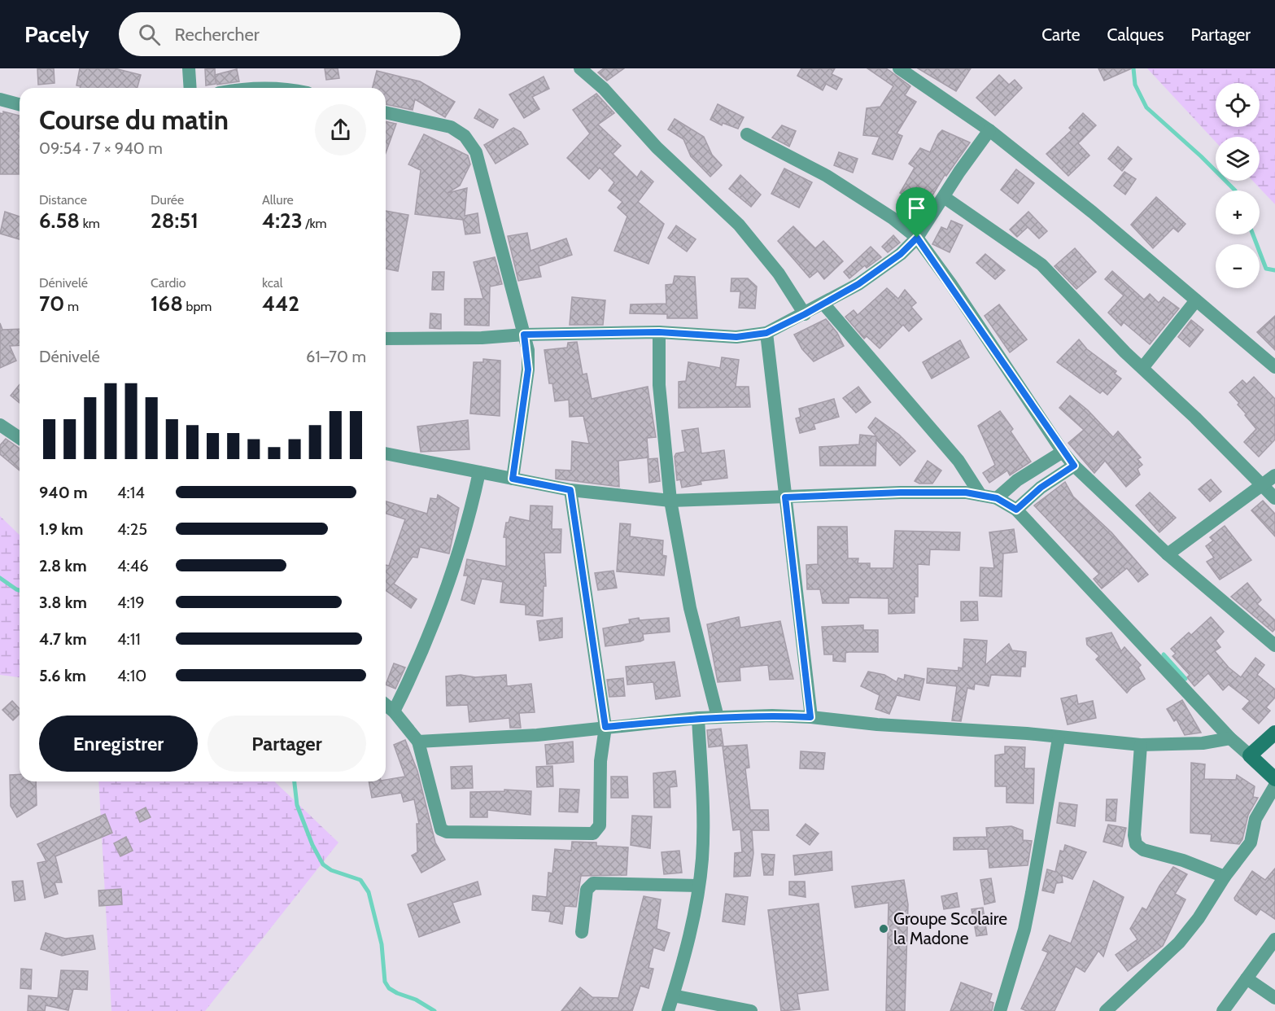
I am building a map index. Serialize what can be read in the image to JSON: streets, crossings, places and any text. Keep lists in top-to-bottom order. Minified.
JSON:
{"places":["Groupe Scolaire la Madone"],"page":{"header":"Pacely","search":"Rechercher","nav":["Carte","Calques","Partager"],"map_buttons":["+","−"],"heading":["Course du matin","09:54 · 7 × 940 m"],"stats":[["Distance","6.58 km"],["Durée","28:51"],["Allure","4:23 /km"],["Dénivelé","70 m"],["Cardio","168 bpm"],["kcal","442"]],"chart":["Dénivelé","61–70 m"],"list":[{"name":"940 m","note":"4:14"},{"name":"1.9 km","note":"4:25"},{"name":"2.8 km","note":"4:46"},{"name":"3.8 km","note":"4:19"},{"name":"4.7 km","note":"4:11"},{"name":"5.6 km","note":"4:10"}],"buttons":["Enregistrer","Partager"]}}
